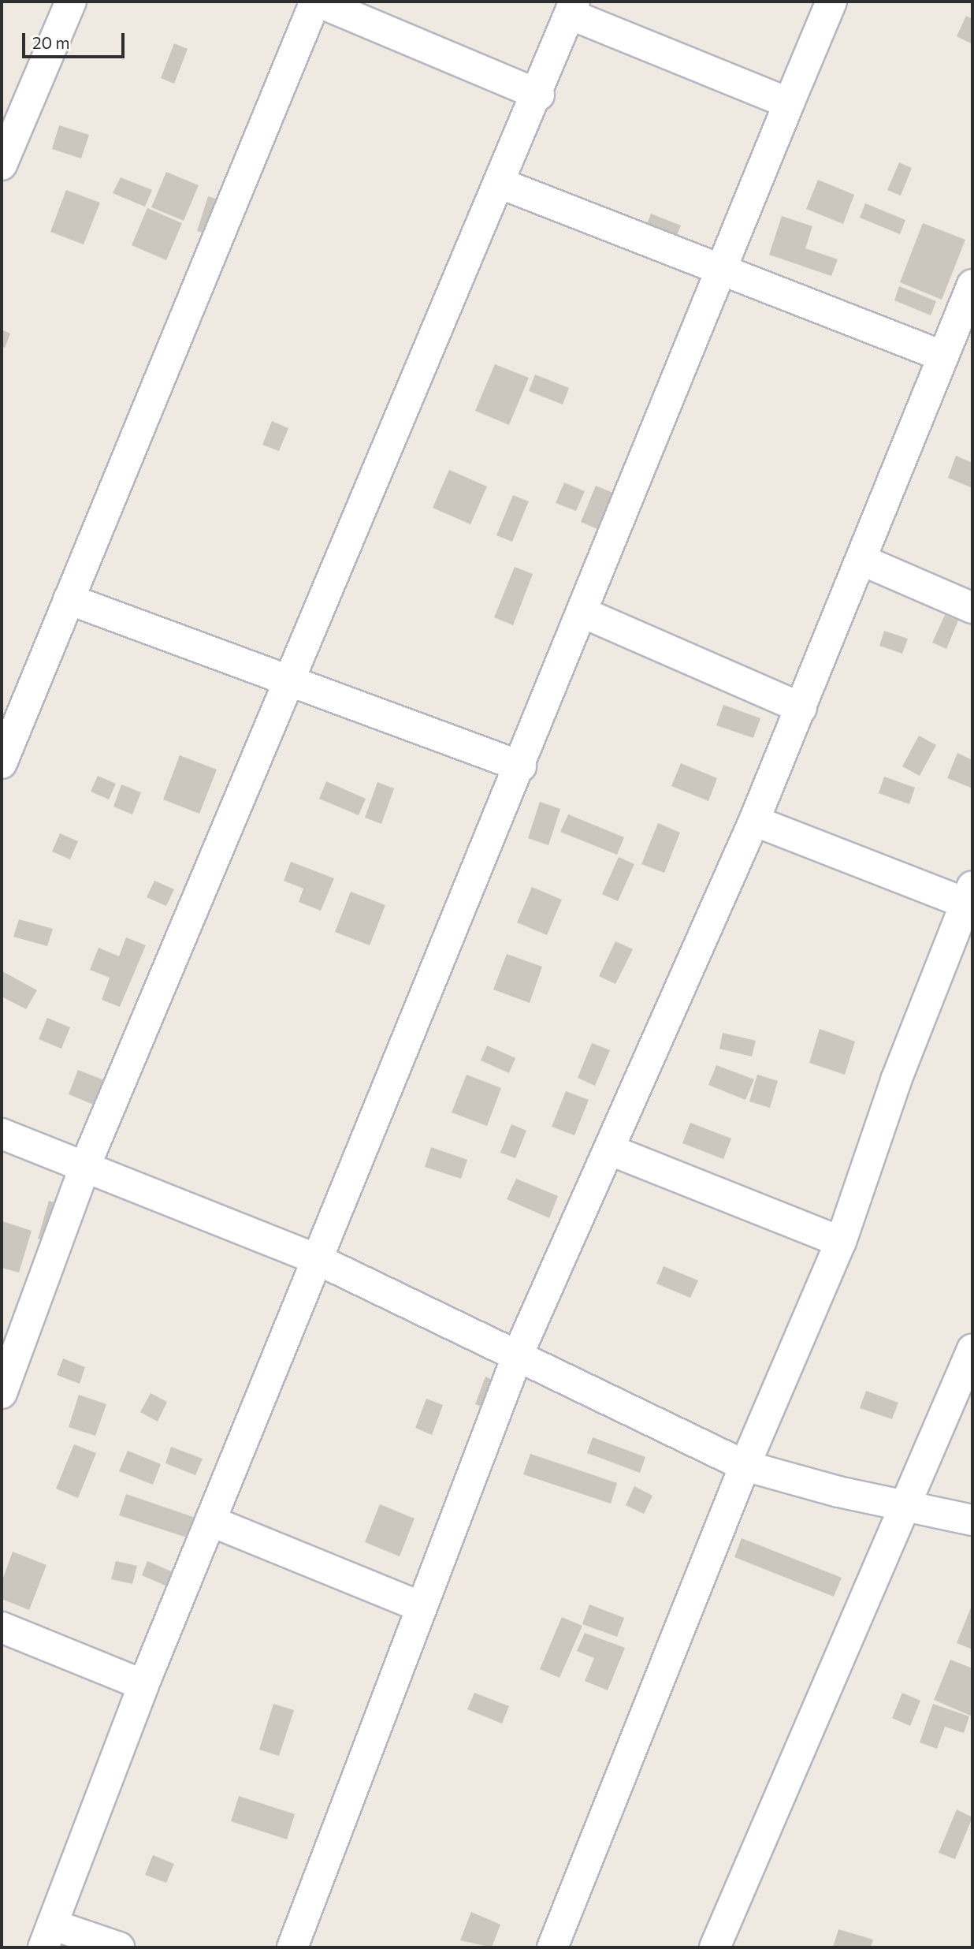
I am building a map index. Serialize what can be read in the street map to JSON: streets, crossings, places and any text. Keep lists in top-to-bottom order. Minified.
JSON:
{"scale_bar":"20 m"}
